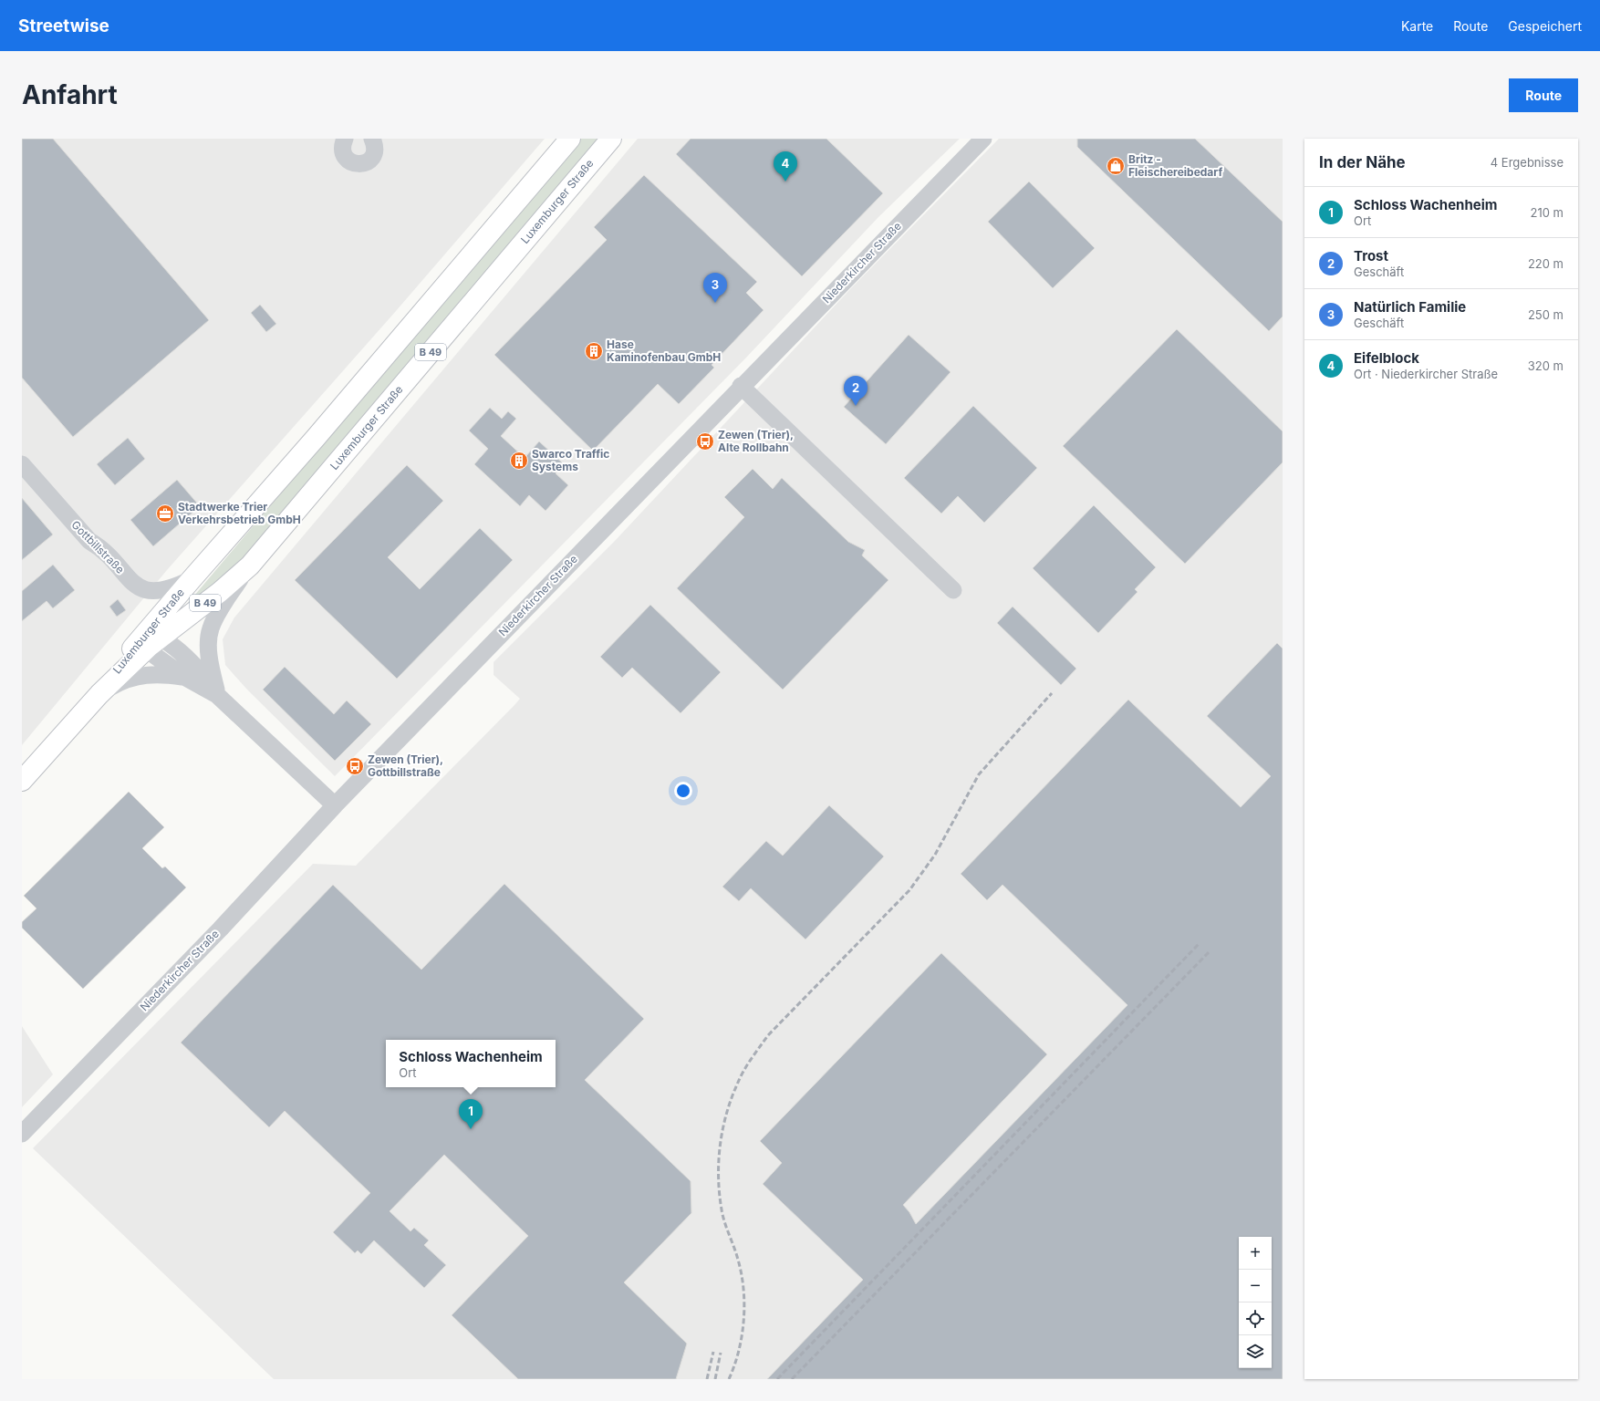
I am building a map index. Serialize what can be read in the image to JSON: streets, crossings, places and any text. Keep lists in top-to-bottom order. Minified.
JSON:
{"streets":{"main road":["Luxemburger Straße","B 49"],"street":["Niederkircher Straße","Gottbillstraße"]},"crossings":[["Luxemburger Straße","Gottbillstraße"]],"places":{"shop":["Britz - Fleischereibedarf"],"building":["Hase Kaminofenbau GmbH","Swarco Traffic Systems"],"bus stop":["Zewen (Trier), Alte Rollbahn","Zewen (Trier), Gottbillstraße"],"office":["Stadtwerke Trier Verkehrsbetrieb GmbH"]},"page":{"header":"Streetwise","nav":["Karte","Route","Gespeichert"],"buttons":"Route","title":"Anfahrt","heading":["In der Nähe","4 Ergebnisse"],"pins":["4","3","2","1"],"list":[{"mark":"1","name":"Schloss Wachenheim","note":"Ort","value":"210 m"},{"mark":"2","name":"Trost","note":"Geschäft","value":"220 m"},{"mark":"3","name":"Natürlich Familie","note":"Geschäft","value":"250 m"},{"mark":"4","name":"Eifelblock","note":"Ort · Niederkircher Straße","value":"320 m"}],"popup":["Schloss Wachenheim","Ort"],"map_buttons":["+","−"]}}
